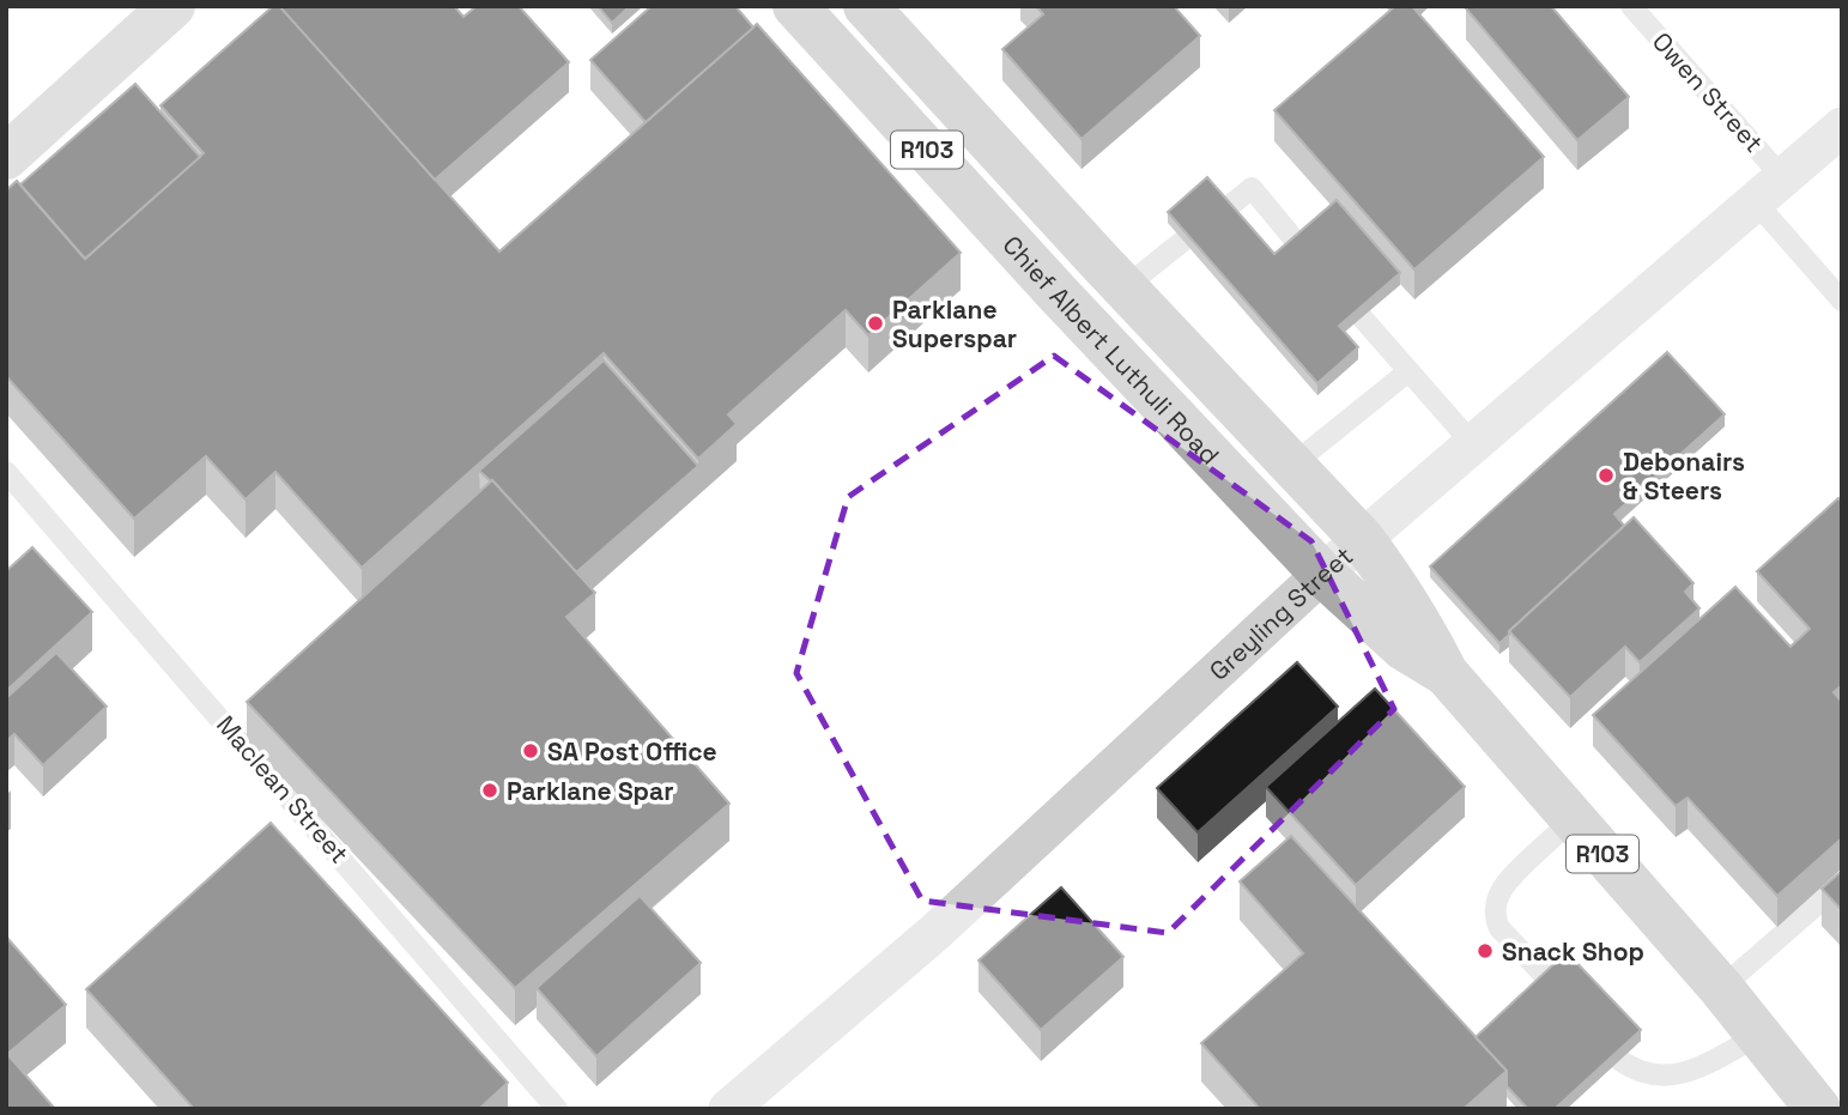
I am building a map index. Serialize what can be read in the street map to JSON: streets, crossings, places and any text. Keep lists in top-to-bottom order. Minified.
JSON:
{"streets":{"main road":["R103","Chief Albert Luthuli Road"],"street":["Greyling Street"],"lane":["Owen Street","Maclean Street"]},"crossings":[["Owen Street","Greyling Street"],["Chief Albert Luthuli Road","Greyling Street"]],"places":["Parklane Superspar","Debonairs & Steers","SA Post Office","Parklane Spar","Snack Shop"]}
